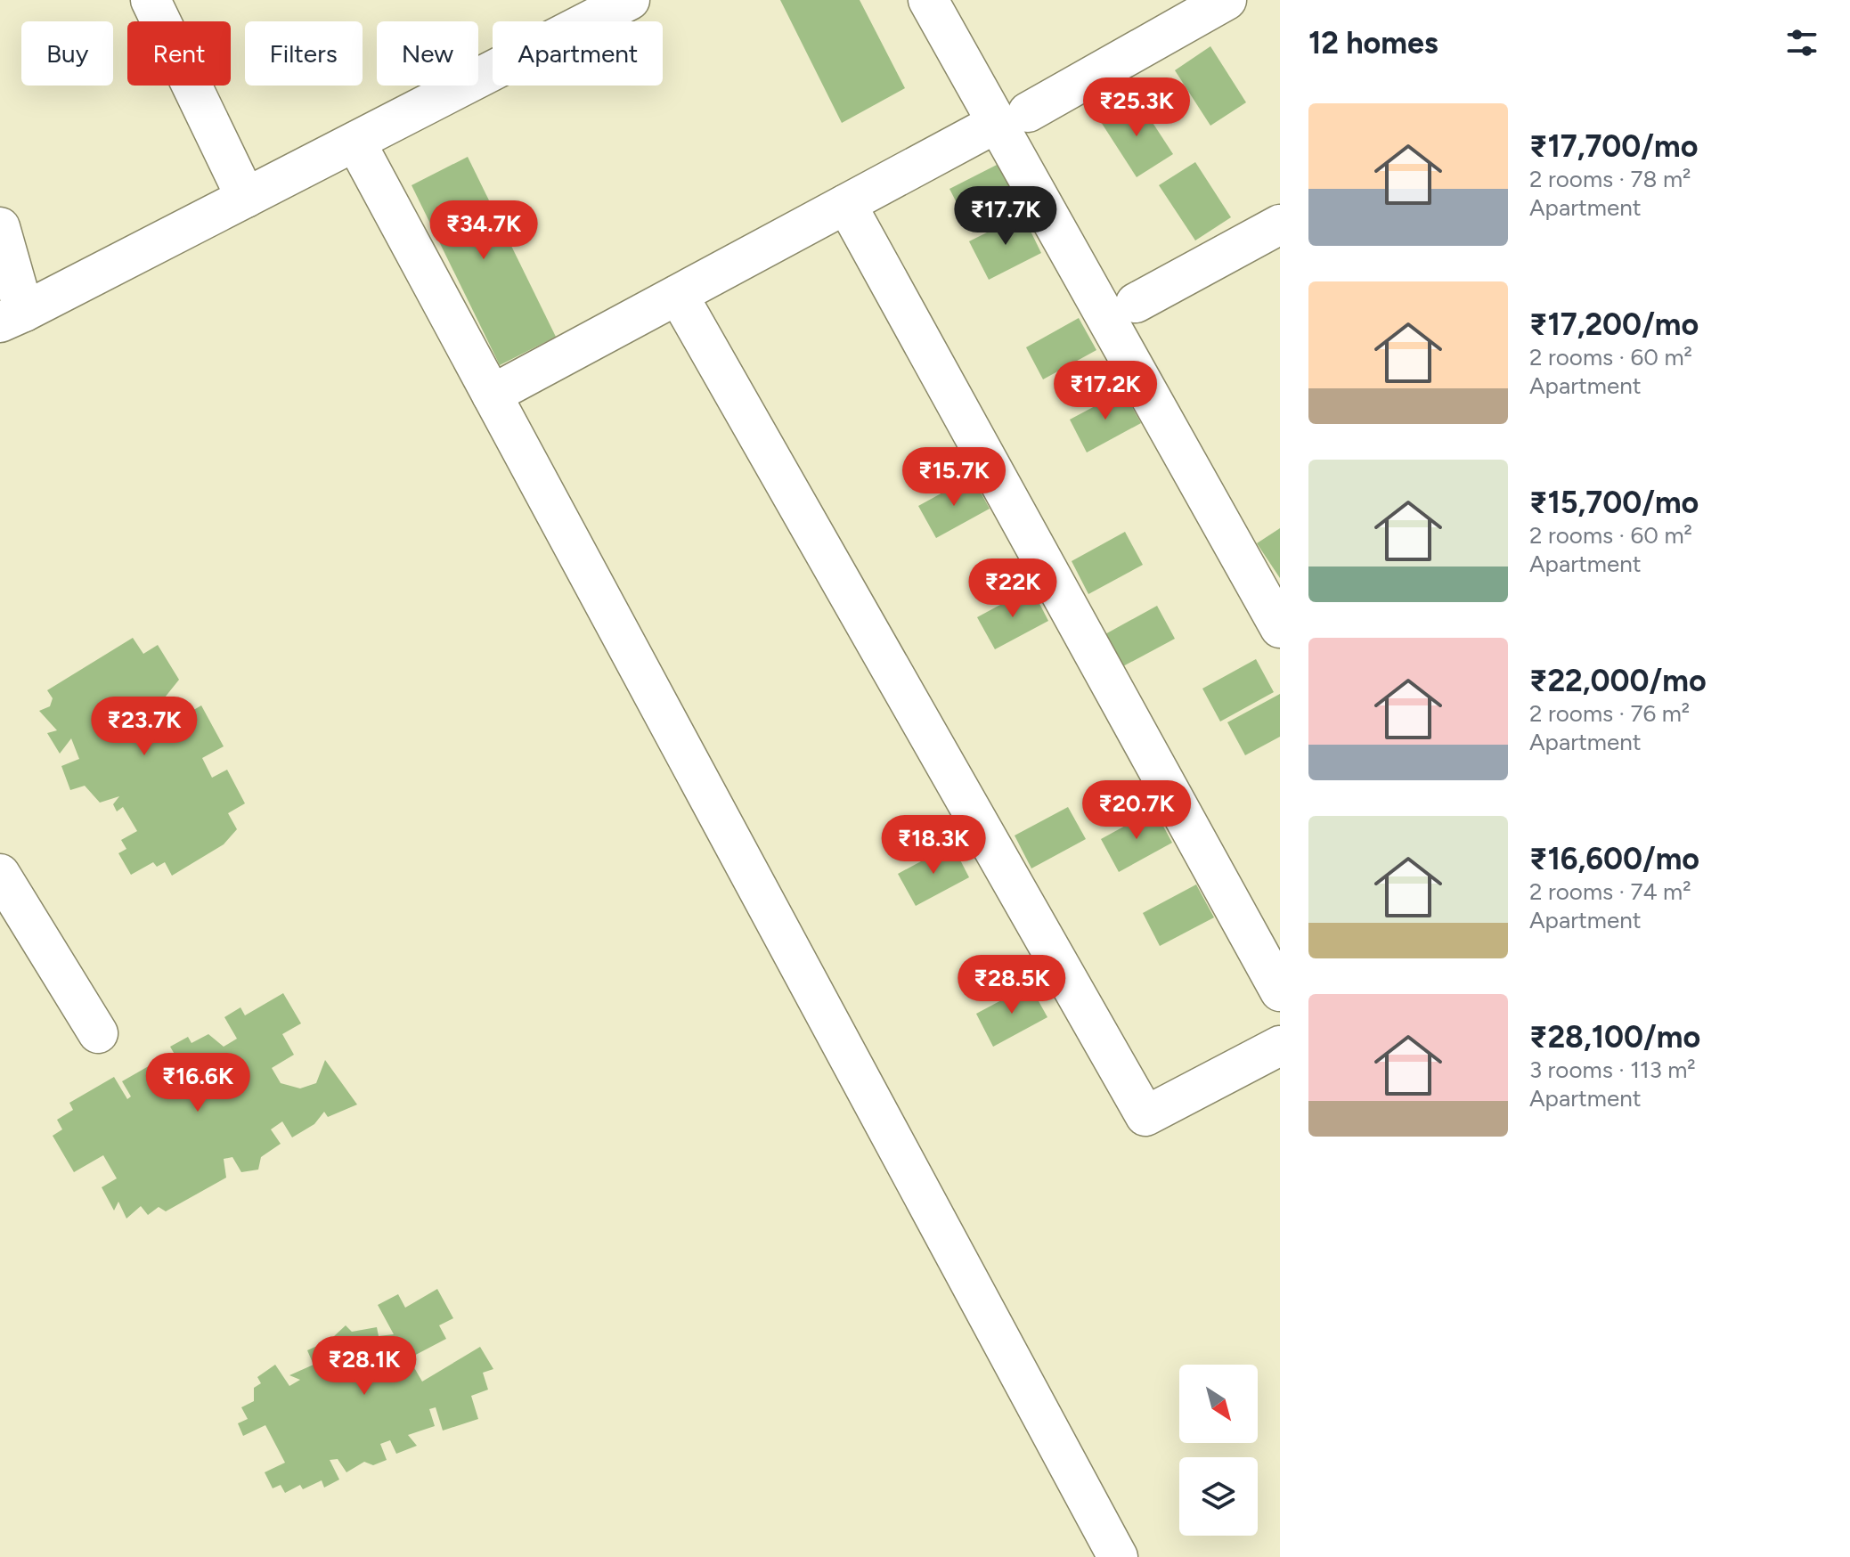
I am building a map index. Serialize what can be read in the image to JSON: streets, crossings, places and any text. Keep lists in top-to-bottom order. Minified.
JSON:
{"north":"bottom right","page":{"heading":"12 homes","chip":["Buy","Rent","Filters","New","Apartment"],"price":["₹25.3K","₹17.7K","₹34.7K","₹17.2K","₹15.7K","₹22K","₹23.7K","₹20.7K","₹18.3K","₹28.5K","₹16.6K","₹28.1K"],"list":[{"name":"₹17,700/mo","note":"2 rooms · 78 m² · Apartment"},{"name":"₹17,200/mo","note":"2 rooms · 60 m² · Apartment"},{"name":"₹15,700/mo","note":"2 rooms · 60 m² · Apartment"},{"name":"₹22,000/mo","note":"2 rooms · 76 m² · Apartment"},{"name":"₹16,600/mo","note":"2 rooms · 74 m² · Apartment"},{"name":"₹28,100/mo","note":"3 rooms · 113 m² · Apartment"}]}}
